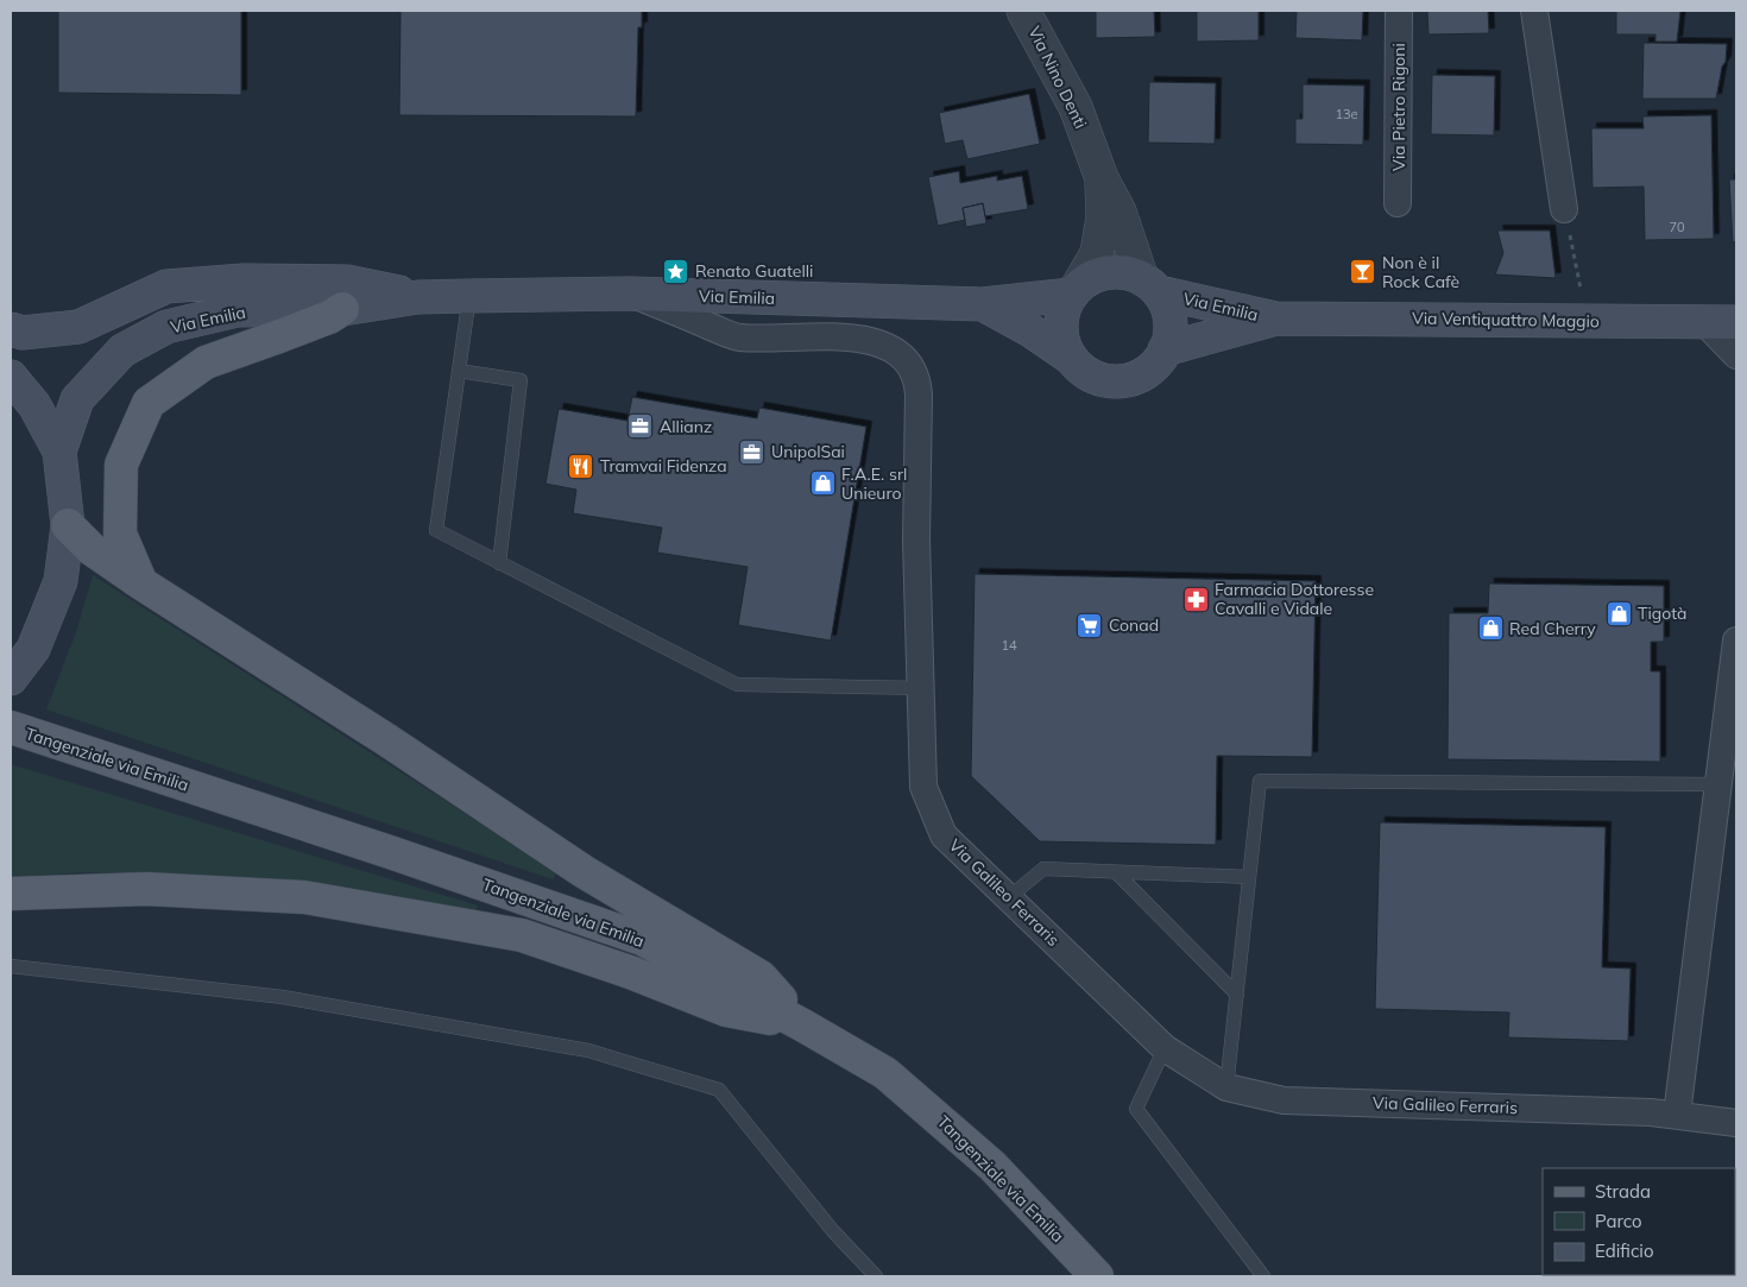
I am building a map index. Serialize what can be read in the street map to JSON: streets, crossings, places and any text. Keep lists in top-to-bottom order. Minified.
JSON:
{"streets":{"main road":["Via Emilia","Via Ventiquattro Maggio","Tangenziale via Emilia"],"street":["Via Nino Denti","Via Pietro Rigoni","Via Galileo Ferraris"]},"crossings":[["Via Nino Denti","Via Emilia"],["Via Emilia","Via Ventiquattro Maggio"],["Via Emilia","Via Galileo Ferraris"]],"places":{"place":["Renato Guatelli"],"bar":["Non è il Rock Cafè"],"office":["Allianz","UnipolSai"],"restaurant":["Tramvai Fidenza"],"shop":["F.A.E. srl Unieuro","Tigotà","Red Cherry"],"pharmacy":["Farmacia Dottoresse Cavalli e Vidale"],"supermarket":["Conad"]},"house_numbers":["13e","70","14"],"legend":["Strada","Parco","Edificio"]}
